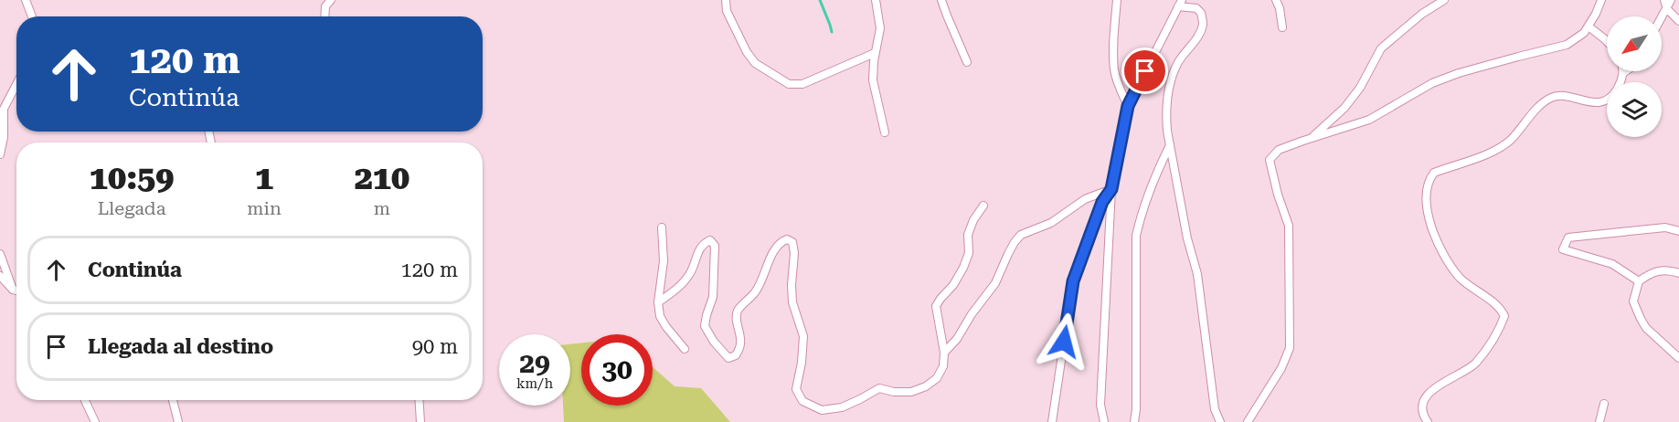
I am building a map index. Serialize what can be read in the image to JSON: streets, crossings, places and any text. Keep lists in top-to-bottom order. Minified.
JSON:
{"north":"bottom left","page":{"turn":["120 m","Continúa"],"eta":["10:59","Llegada","1","min","210","m"],"list":[{"name":"Continúa","value":"120 m"},{"name":"Llegada al destino","value":"90 m"}],"speed":"29 km/h","limit":"30"}}
